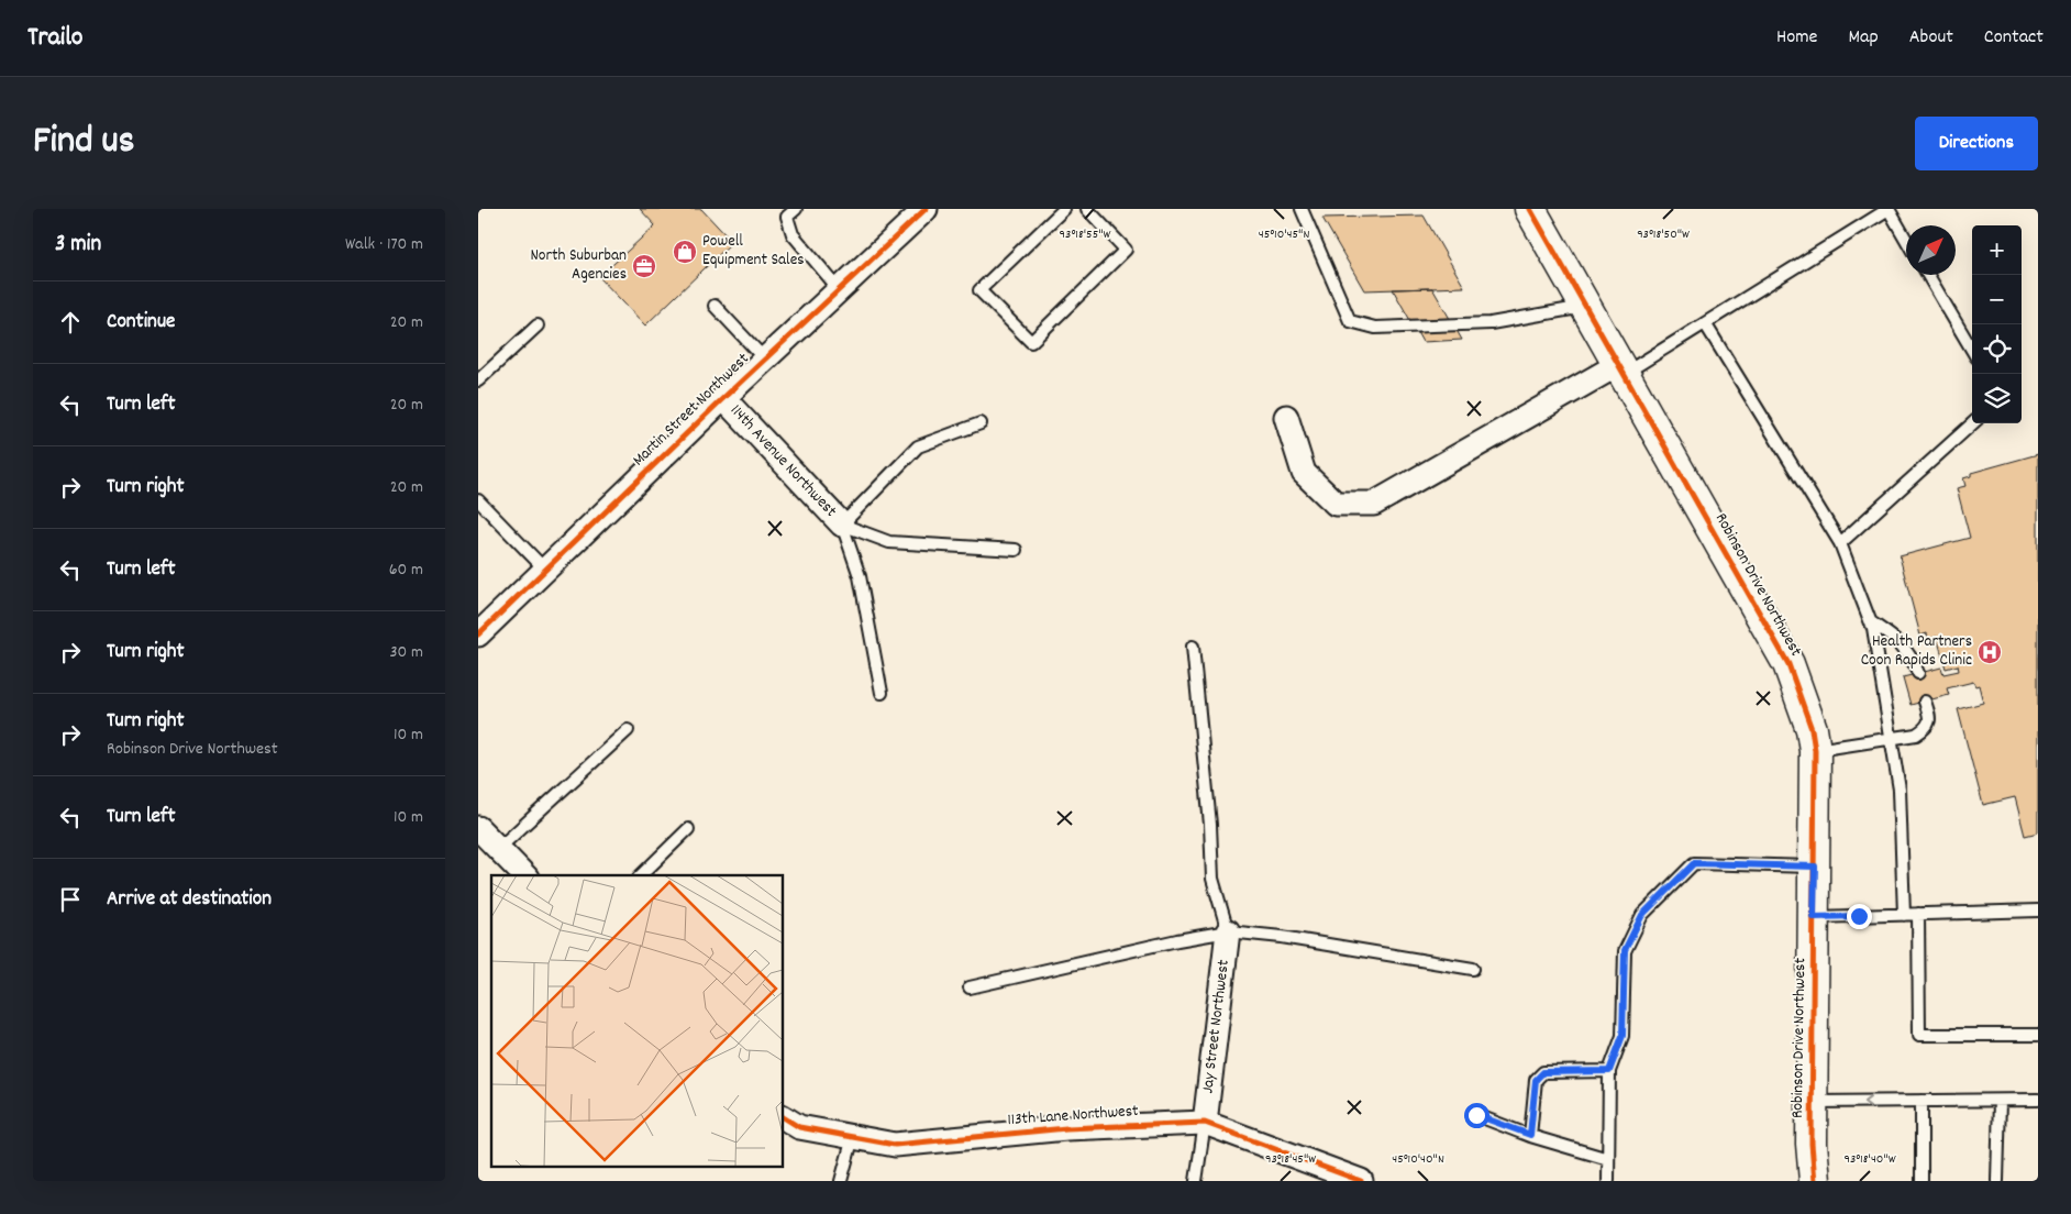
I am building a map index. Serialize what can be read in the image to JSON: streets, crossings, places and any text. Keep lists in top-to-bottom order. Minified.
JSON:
{"streets":{"street":["Martin Street Northwest","114th Avenue Northwest","Robinson Drive Northwest","Jay Street Northwest","113th Lane Northwest"]},"crossings":[["Martin Street Northwest","114th Avenue Northwest"],["Jay Street Northwest","113th Lane Northwest"]],"places":{"shop":["Powell Equipment Sales"],"office":["North Suburban Agencies"],"hospital":["Health Partners Coon Rapids Clinic"]},"north":"top right","page":{"header":"Trailo","nav":["Home","Map","About","Contact"],"title":"Find us","buttons":"Directions","heading":["3 min","Walk · 170 m"],"map_buttons":["+","−"],"list":[["Continue","20 m"],["Turn left","20 m"],["Turn right","20 m"],["Turn left","60 m"],["Turn right","30 m"],["Turn right","Robinson Drive Northwest","10 m"],["Turn left","10 m"],"Arrive at destination"]},"coordinates":["93°18'55\"W","45°10'45\"N","93°18'50\"W","93°18'45\"W","93°18'40\"W","45°10'40\"N"]}
